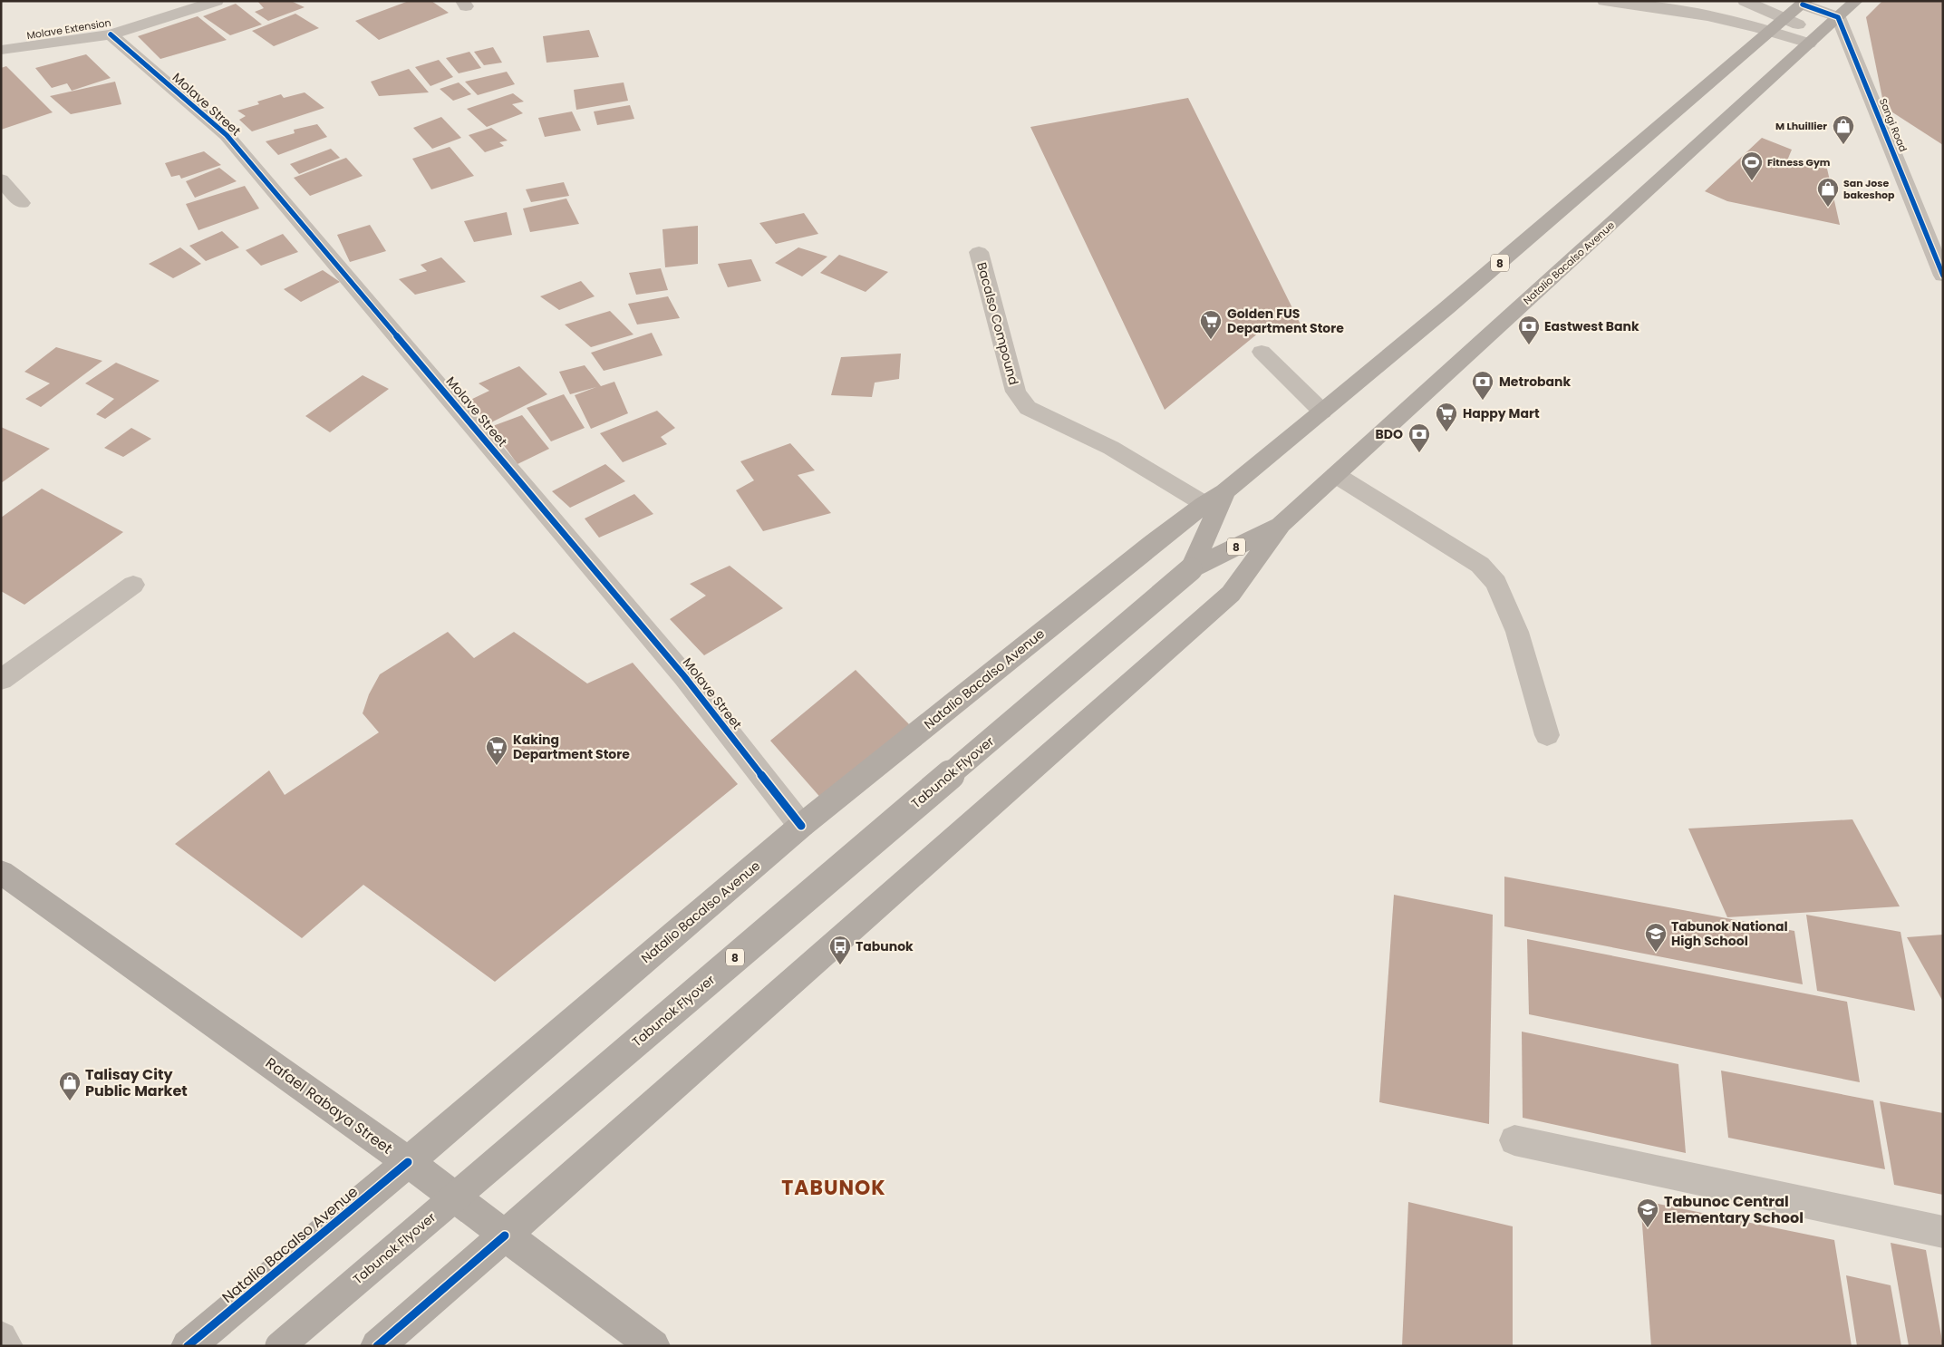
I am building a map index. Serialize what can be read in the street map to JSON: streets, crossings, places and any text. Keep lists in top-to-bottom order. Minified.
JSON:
{"streets":{"main road":["8","Natalio Bacalso Avenue","Tabunok Flyover","Rafael Rabaya Street"],"street":["Molave Extension","Molave Street","Sangi Road","Bacalso Compound"]},"crossings":[["Molave Extension","Molave Street"],["Molave Street","Natalio Bacalso Avenue"],["Sangi Road","Natalio Bacalso Avenue"],["Natalio Bacalso Avenue","Bacalso Compound"],["Natalio Bacalso Avenue","Tabunok Flyover"],["Natalio Bacalso Avenue","Rafael Rabaya Street"]],"districts":["TABUNOK"],"places":{"shop":["M Lhuillier","San Jose bakeshop","Talisay City Public Market"],"sports":["Fitness Gym"],"supermarket":["Golden FUS Department Store","Happy Mart","Kaking Department Store"],"bank":["Eastwest Bank","Metrobank","BDO"],"school or university":["Tabunok National High School","Tabunoc Central Elementary School"],"bus stop":["Tabunok"]}}
